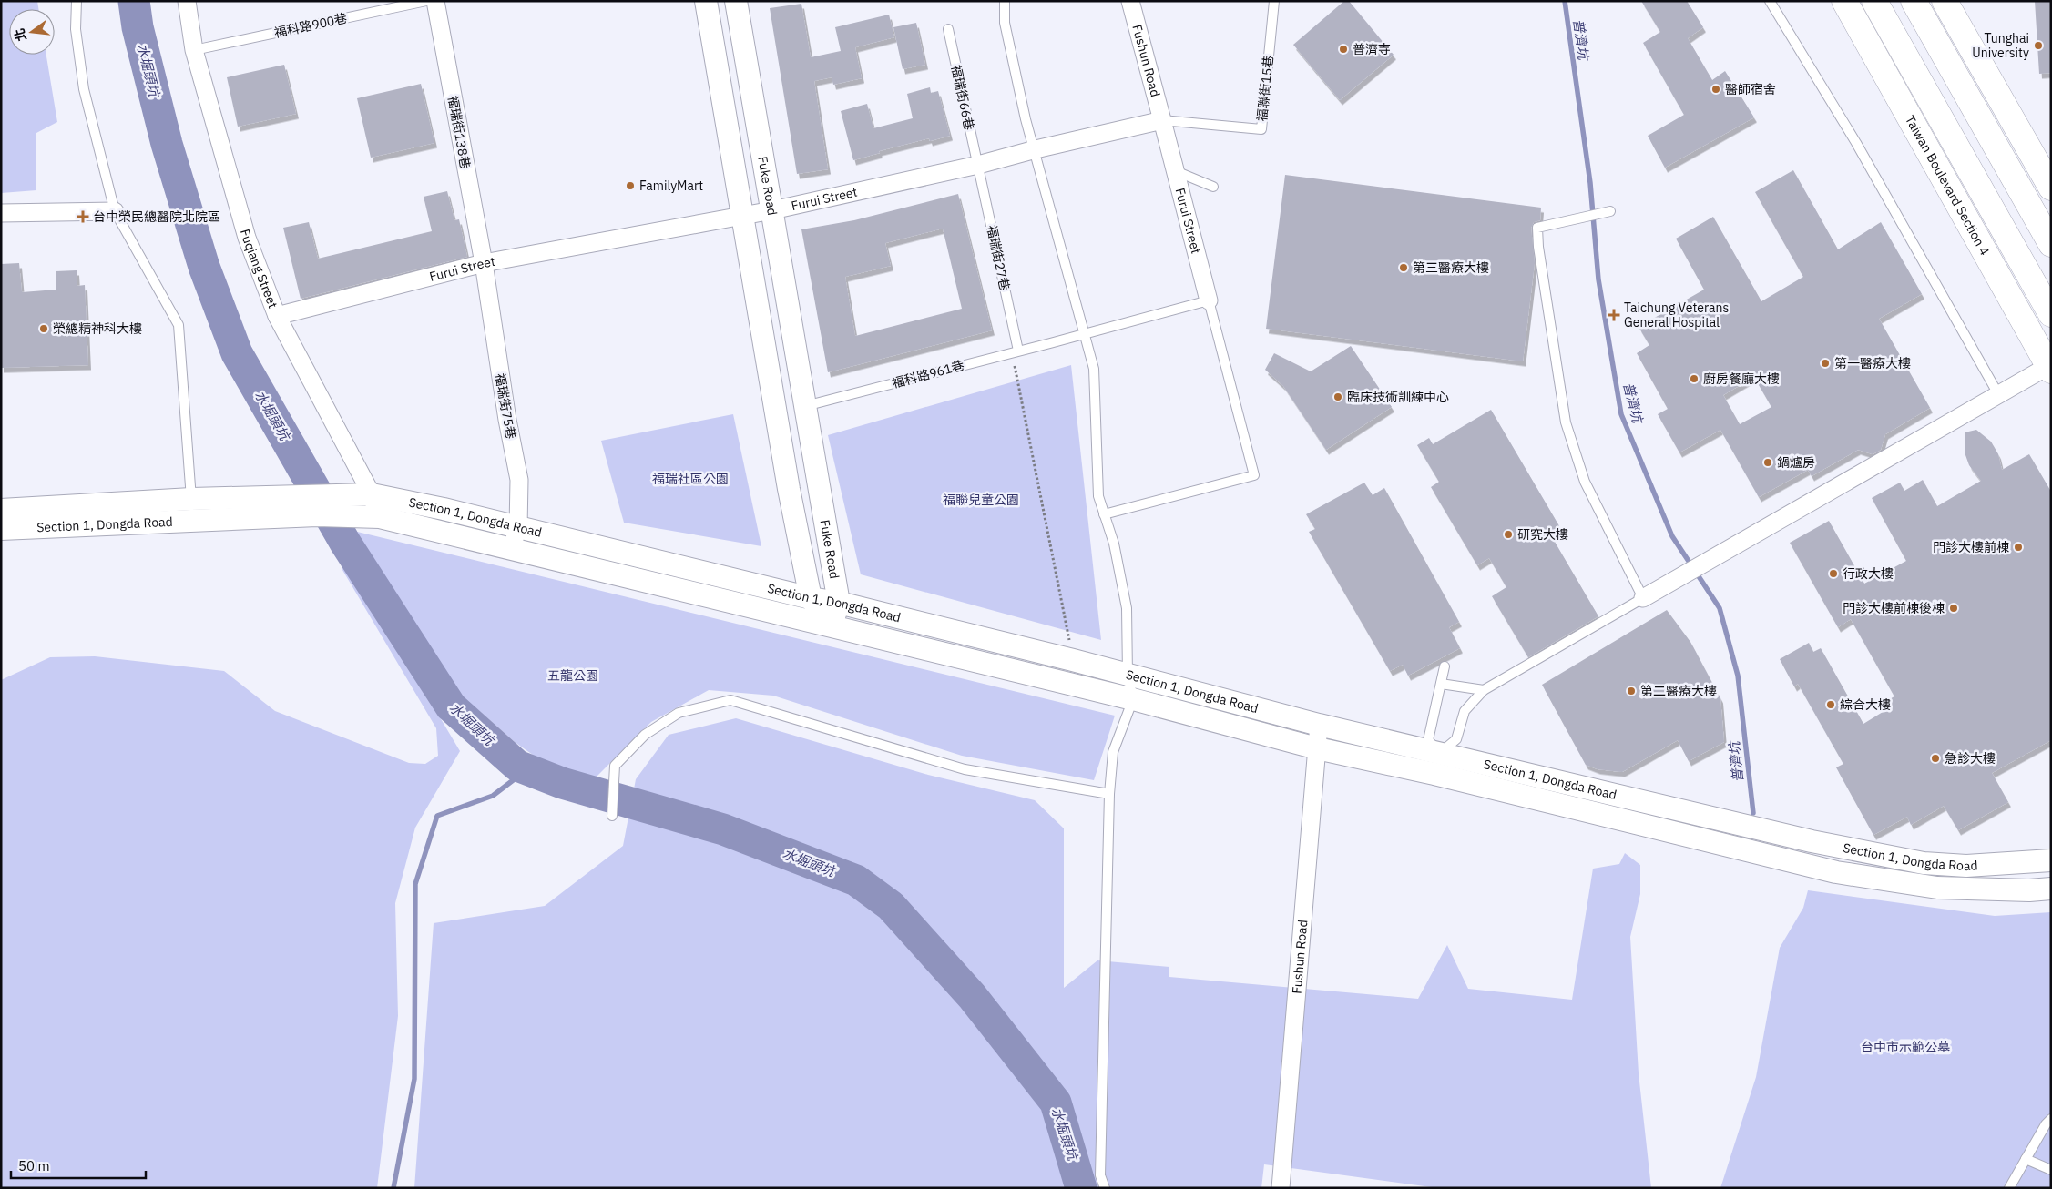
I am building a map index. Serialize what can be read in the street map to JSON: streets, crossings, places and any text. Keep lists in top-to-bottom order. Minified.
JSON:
{"streets":{"main road":["Taiwan Boulevard Section 4"],"street":["Fushun Road","福瑞街138巷","Fuke Road","Furui Street","Fuqiang Street","福瑞街75巷","Section 1, Dongda Road"],"lane":["福科路900巷","福聯街15巷","福瑞街66巷","福瑞街27巷","福科路961巷"]},"crossings":[["福科路900巷","Fuqiang Street"],["Fushun Road","福聯街15巷"],["Fushun Road","Furui Street"],["Fushun Road","Section 1, Dongda Road"],["福聯街15巷","Furui Street"],["福瑞街66巷","Furui Street"],["福瑞街66巷","福瑞街27巷"],["福瑞街138巷","Furui Street"],["福瑞街138巷","福瑞街75巷"],["Fuke Road","Furui Street"],["Fuke Road","福科路961巷"],["Fuke Road","Section 1, Dongda Road"],["Furui Street","福瑞街27巷"],["Furui Street","Fuqiang Street"],["Furui Street","福科路961巷"],["Furui Street","福瑞街75巷"],["福瑞街27巷","福科路961巷"],["Fuqiang Street","Section 1, Dongda Road"],["福瑞街75巷","Section 1, Dongda Road"]],"water":["普濟坑","水堀頭坑"],"parks":["福瑞社區公園","福聯兒童公園","五龍公園","台中市示範公墓"],"places":{"other":["Tunghai University","普濟寺","醫師宿舍","FamilyMart","第三醫療大樓","榮總精神科大樓","第一醫療大樓","廚房餐廳大樓","臨床技術訓練中心","鍋爐房","研究大樓","門診大樓前棟","行政大樓","門診大樓前棟後棟","第二醫療大樓","綜合大樓","急診大樓"],"health":["台中榮民總醫院北院區","Taichung Veterans General Hospital"]},"scale_bar":"50 m","north":"left"}
